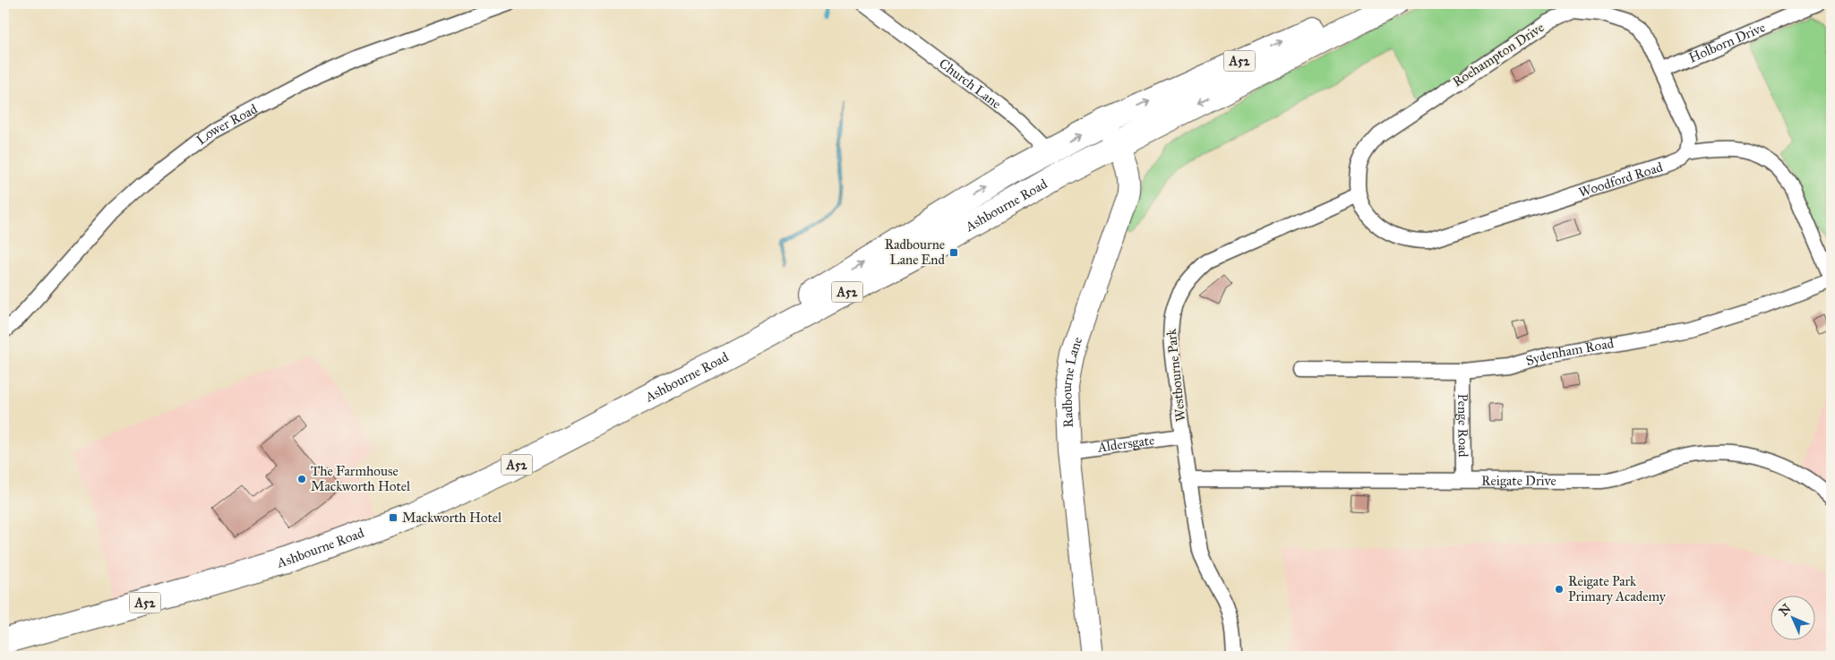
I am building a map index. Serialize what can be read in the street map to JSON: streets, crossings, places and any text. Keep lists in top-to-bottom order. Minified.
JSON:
{"streets":{"highway":["A52","Ashbourne Road"],"street":["Holborn Drive","Roehampton Drive","Church Lane","Lower Road","Woodford Road","Sydenham Road","Westbourne Park","Radbourne Lane","Penge Road","Aldersgate","Reigate Drive"]},"crossings":[["Holborn Drive","Roehampton Drive"],["Roehampton Drive","Woodford Road"],["Roehampton Drive","Westbourne Park"],["Church Lane","Ashbourne Road"],["Woodford Road","Sydenham Road"],["Woodford Road","Westbourne Park"],["Ashbourne Road","Radbourne Lane"],["Sydenham Road","Penge Road"],["Westbourne Park","Aldersgate"],["Westbourne Park","Reigate Drive"],["Radbourne Lane","Aldersgate"],["Penge Road","Reigate Drive"]],"places":{"transit":["Radbourne Lane End","Mackworth Hotel"],"other":["The Farmhouse Mackworth Hotel","Reigate Park Primary Academy"]},"north":"top left"}
